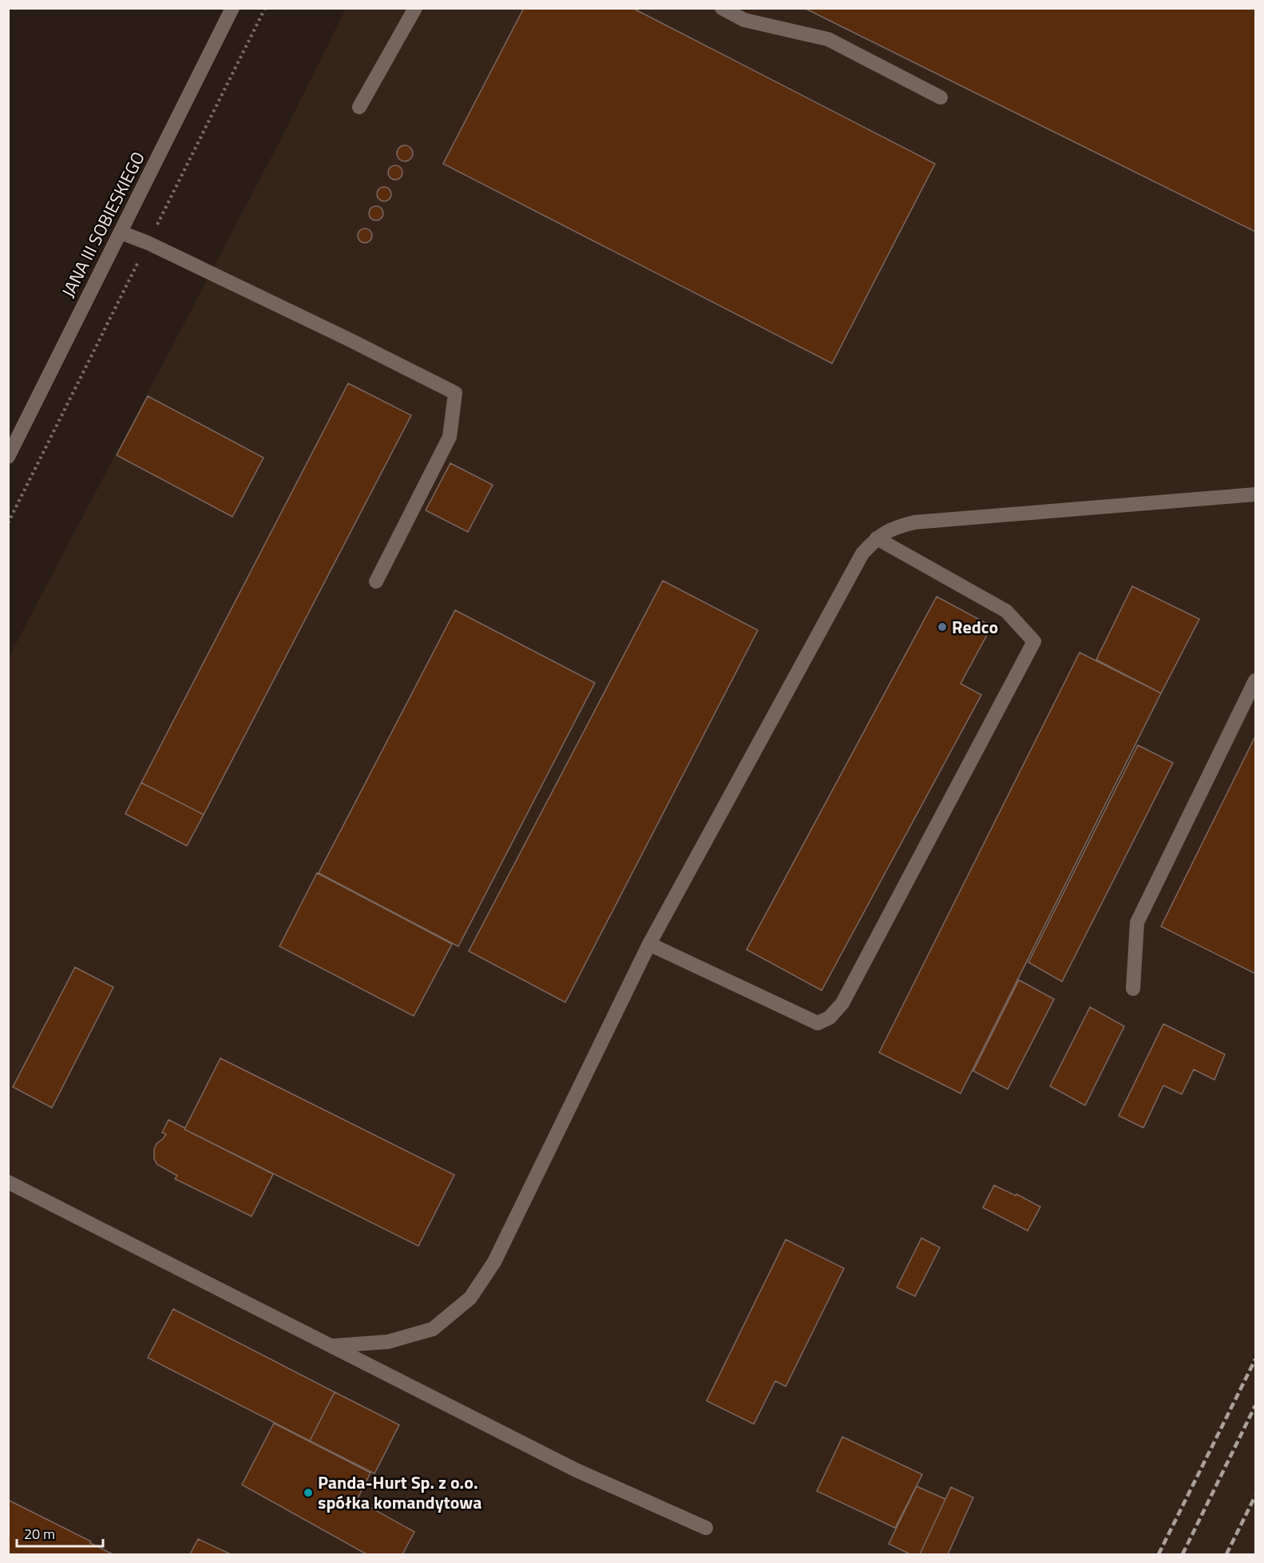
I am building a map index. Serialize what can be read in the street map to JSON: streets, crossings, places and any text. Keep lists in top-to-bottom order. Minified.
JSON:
{"streets":{"main road":["JANA III SOBIESKIEGO"]},"places":["Redco","Panda-Hurt Sp. z o.o. spółka komandytowa"],"scale_bar":"20 m"}
